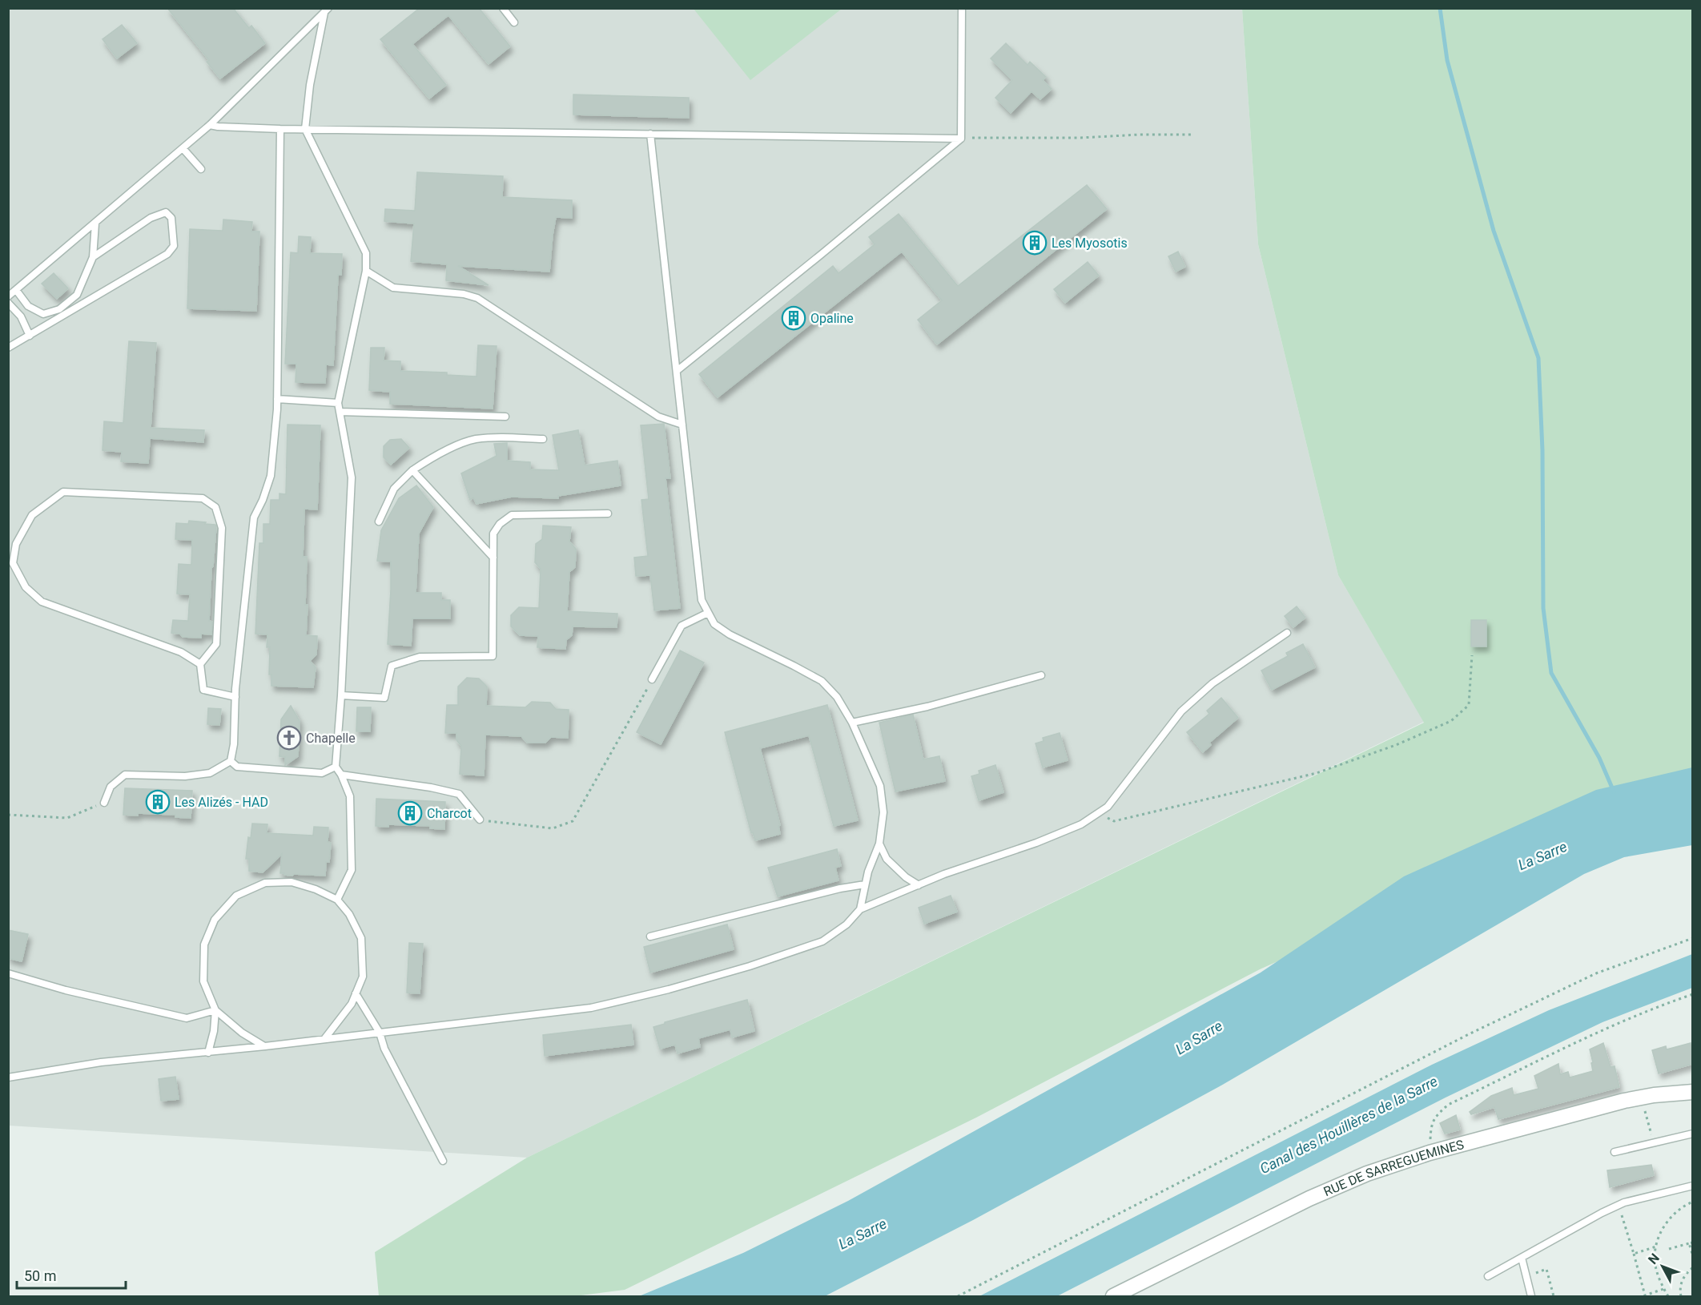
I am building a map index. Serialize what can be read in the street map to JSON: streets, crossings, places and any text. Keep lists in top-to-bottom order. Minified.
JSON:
{"streets":{"street":["RUE DE SARREGUEMINES"]},"water":["La Sarre","Canal des Houillères de la Sarre"],"places":{"building":["Les Myosotis","Opaline","Les Alizés - HAD","Charcot"],"church":["Chapelle"]},"scale_bar":"50 m","north":"top left"}
